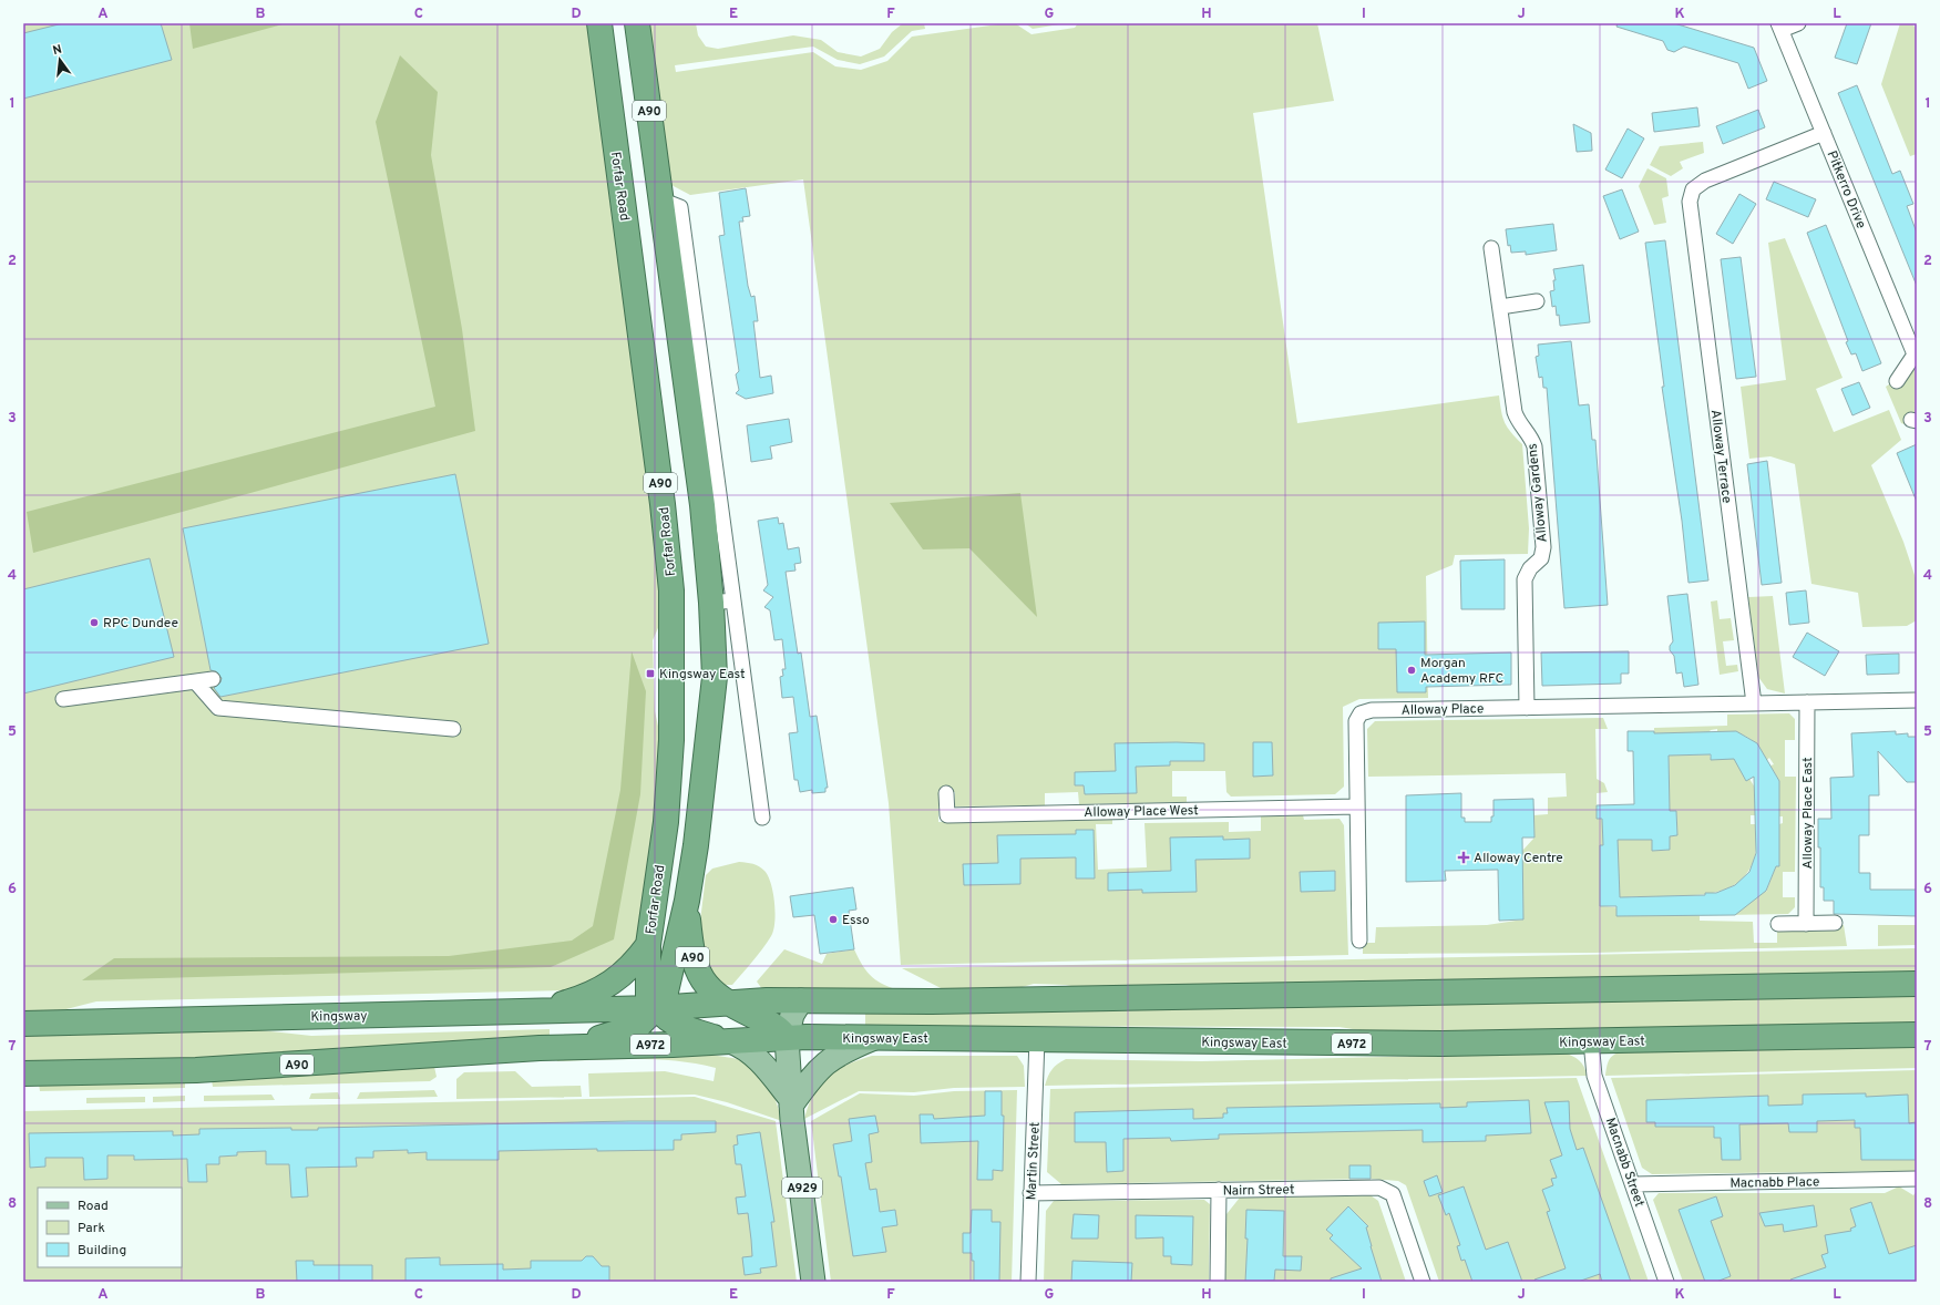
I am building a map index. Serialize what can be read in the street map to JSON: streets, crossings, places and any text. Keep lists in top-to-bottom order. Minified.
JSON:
{"streets":{"highway":["A90","Forfar Road","Kingsway","Kingsway East","A972"],"main road":["A929"],"street":["Pitkerro Drive","Alloway Terrace","Alloway Gardens","Alloway Place","Alloway Place West","Alloway Place East","Martin Street","Macnabb Street","Macnabb Place","Nairn Street"]},"crossings":[["A90","Forfar Road"],["A90","Kingsway East"],["Forfar Road","Kingsway"],["Forfar Road","Kingsway East"],["Pitkerro Drive","Alloway Terrace"],["Alloway Terrace","Alloway Place"],["Alloway Gardens","Alloway Place"],["Alloway Place","Alloway Place West"],["Kingsway East","Martin Street"],["Kingsway East","Macnabb Street"],["Kingsway East","A929"],["Martin Street","Nairn Street"],["Macnabb Street","Macnabb Place"]],"places":{"other":["RPC Dundee","Morgan Academy RFC","Esso"],"transit":["Kingsway East"],"health":["Alloway Centre"]},"legend":["Road","Park","Building"],"north":"top","grid":{"columns":["A","B","C","D","E","F","G","H","I","J","K","L"],"rows":["1","2","3","4","5","6","7","8"]}}
